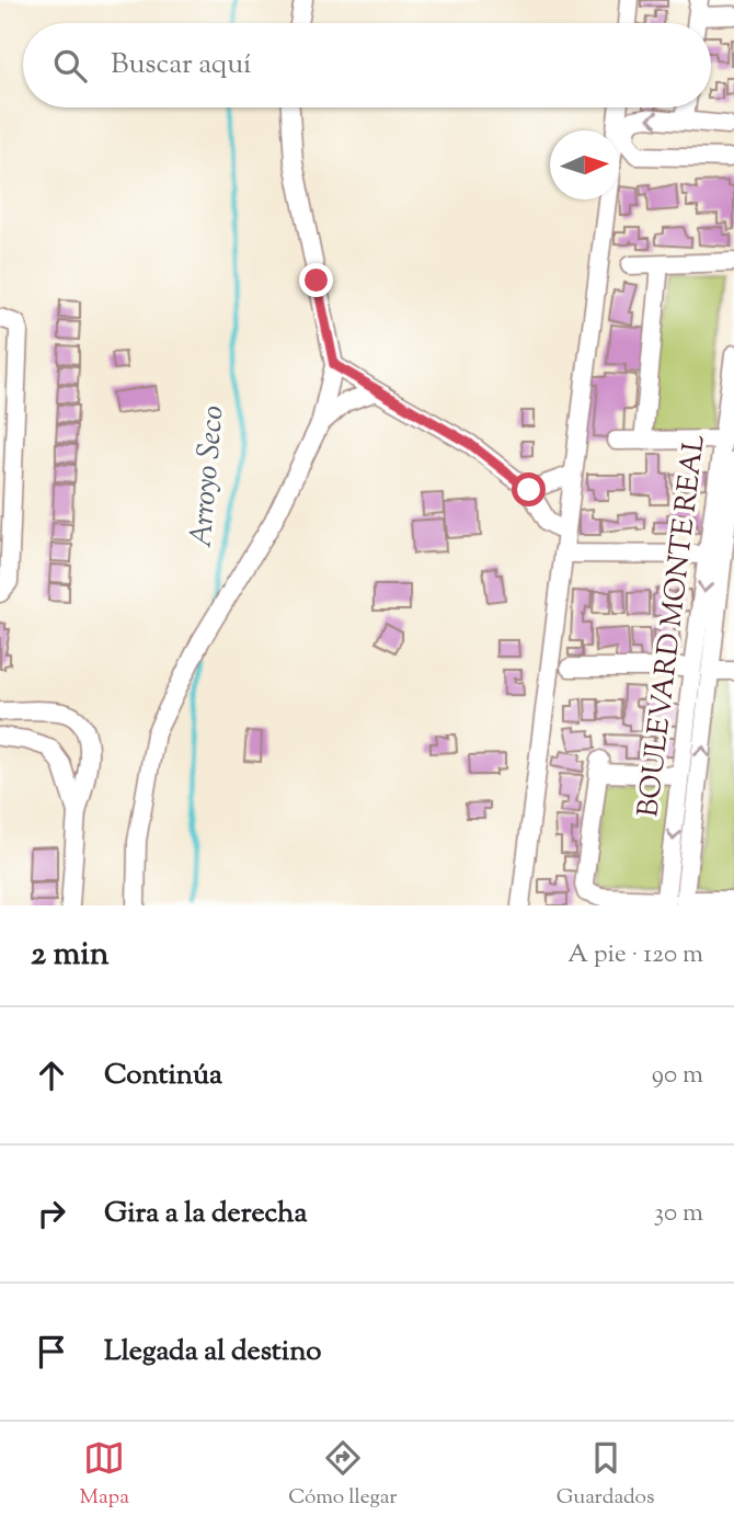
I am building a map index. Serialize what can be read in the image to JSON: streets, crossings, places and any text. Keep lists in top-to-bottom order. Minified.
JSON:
{"streets":{"street":["BOULEVARD MONTE REAL"]},"water":["Arroyo Seco"],"north":"right","page":{"search":"Buscar aquí","heading":["2 min","A pie · 120 m"],"list":[["Continúa","90 m"],["Gira a la derecha","30 m"],"Llegada al destino"],"nav":["Mapa","Cómo llegar","Guardados"]}}
